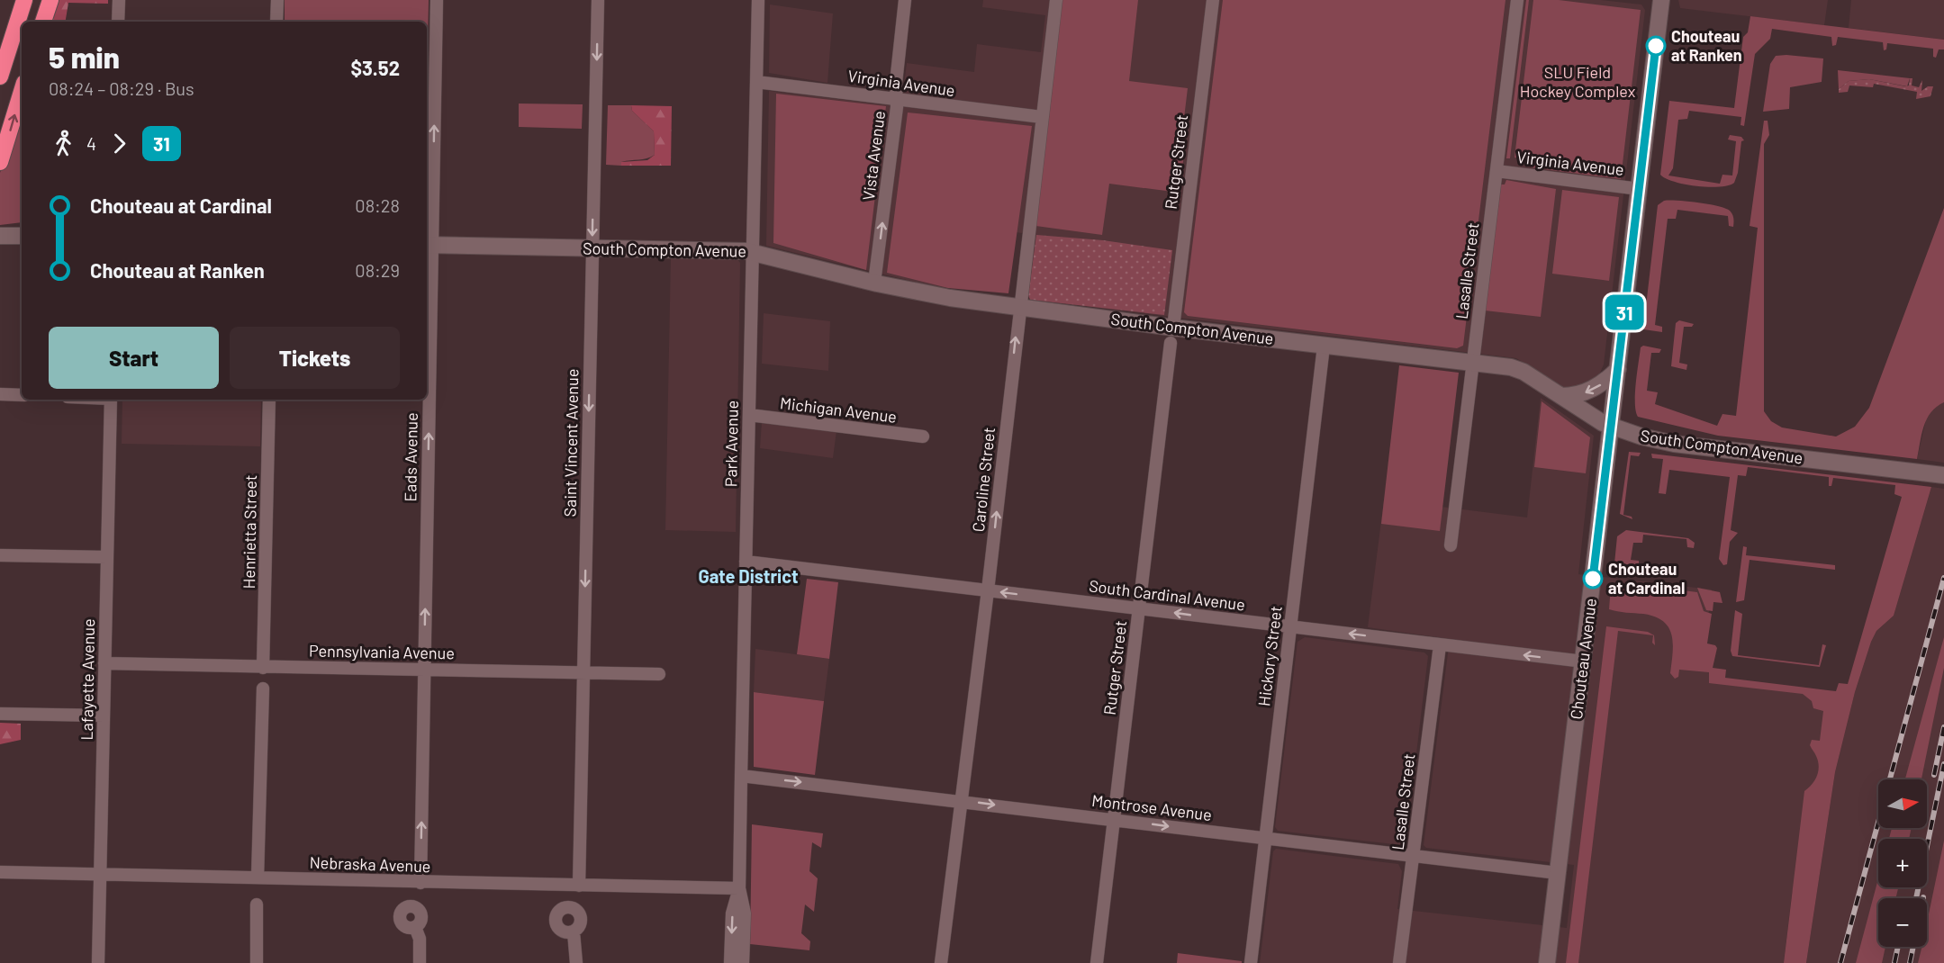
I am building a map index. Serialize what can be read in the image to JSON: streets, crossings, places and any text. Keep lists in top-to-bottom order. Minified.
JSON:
{"streets":{"main road":["South Compton Avenue","Chouteau Avenue"],"street":["Virginia Avenue","Vista Avenue","Rutger Street","Lasalle Street","Michigan Avenue","Saint Vincent Avenue","Park Avenue","Eads Avenue","Caroline Street","Henrietta Street","South Cardinal Avenue","Pennsylvania Avenue","Hickory Street","Lafayette Avenue","Montrose Avenue","Nebraska Avenue"]},"crossings":[["Virginia Avenue","Vista Avenue"],["Virginia Avenue","Lasalle Street"],["Virginia Avenue","Park Avenue"],["Virginia Avenue","Caroline Street"],["Virginia Avenue","Chouteau Avenue"],["Vista Avenue","South Compton Avenue"],["Rutger Street","South Compton Avenue"],["Rutger Street","South Cardinal Avenue"],["Rutger Street","Montrose Avenue"],["South Compton Avenue","Lasalle Street"],["South Compton Avenue","Saint Vincent Avenue"],["South Compton Avenue","Park Avenue"],["South Compton Avenue","Eads Avenue"],["South Compton Avenue","Caroline Street"],["South Compton Avenue","Chouteau Avenue"],["Lasalle Street","South Cardinal Avenue"],["Lasalle Street","Montrose Avenue"],["Michigan Avenue","Park Avenue"],["Saint Vincent Avenue","Pennsylvania Avenue"],["Saint Vincent Avenue","Nebraska Avenue"],["Park Avenue","South Cardinal Avenue"],["Park Avenue","Montrose Avenue"],["Park Avenue","Nebraska Avenue"],["Eads Avenue","Pennsylvania Avenue"],["Eads Avenue","Nebraska Avenue"],["Caroline Street","South Cardinal Avenue"],["Caroline Street","Montrose Avenue"],["Henrietta Street","Pennsylvania Avenue"],["South Cardinal Avenue","Hickory Street"],["South Cardinal Avenue","Chouteau Avenue"],["Pennsylvania Avenue","Lafayette Avenue"],["Hickory Street","Montrose Avenue"],["Chouteau Avenue","Montrose Avenue"],["Lafayette Avenue","Nebraska Avenue"]],"one_way":["Vista Avenue","Saint Vincent Avenue","Eads Avenue","South Cardinal Avenue","Montrose Avenue"],"districts":["Gate District"],"parks":["SLU Field Hockey Complex"],"places":["Chouteau at Ranken","Chouteau at Cardinal"],"lines":["bus line 31"],"north":"right","page":{"on_map":"31","heading":["5 min","08:24 – 08:29 · Bus","$3.52"],"legs":["4","31"],"list":[{"name":"Chouteau at Cardinal","value":"08:28"},{"name":"Chouteau at Ranken","value":"08:29"}],"buttons":["Start","Tickets"],"map_buttons":["+","−"]}}
